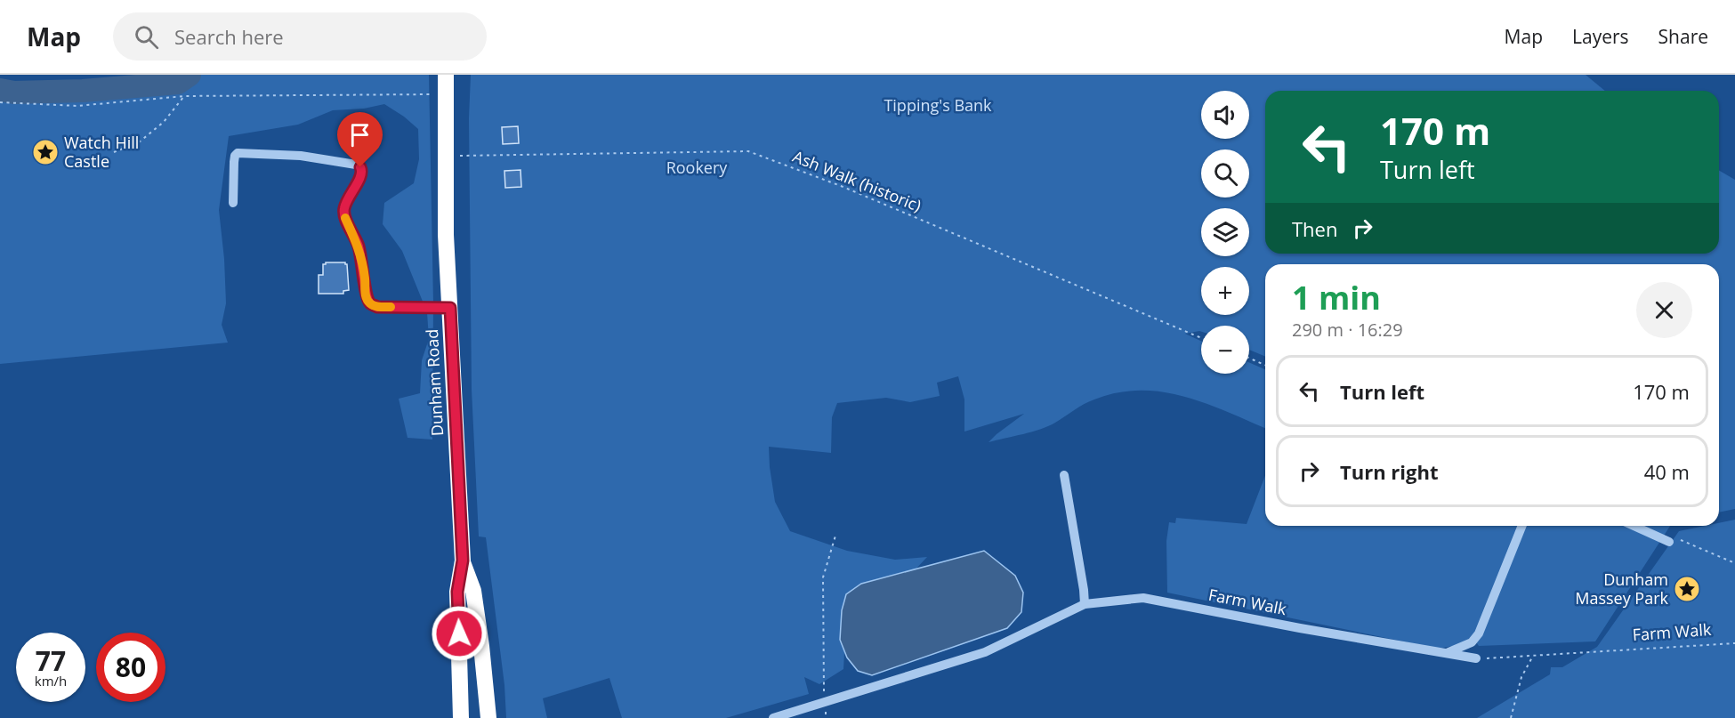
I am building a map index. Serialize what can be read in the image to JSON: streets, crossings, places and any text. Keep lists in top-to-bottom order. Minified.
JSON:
{"streets":{"highway":["Dunham Road"],"lane":["Farm Walk"],"path":["Ash Walk (historic)"]},"parks":["Tipping's Bank","Rookery"],"places":{"place":["Watch Hill Castle","Dunham Massey Park"]},"page":{"header":"Map","search":"Search here","nav":["Map","Layers","Share"],"map_buttons":["+","−"],"turn":["170 m","Turn left"],"then":"Then","heading":["1 min","290 m · 16:29"],"list":[{"name":"Turn left","value":"170 m"},{"name":"Turn right","value":"40 m"}],"speed":"77 km/h","limit":"80"}}
